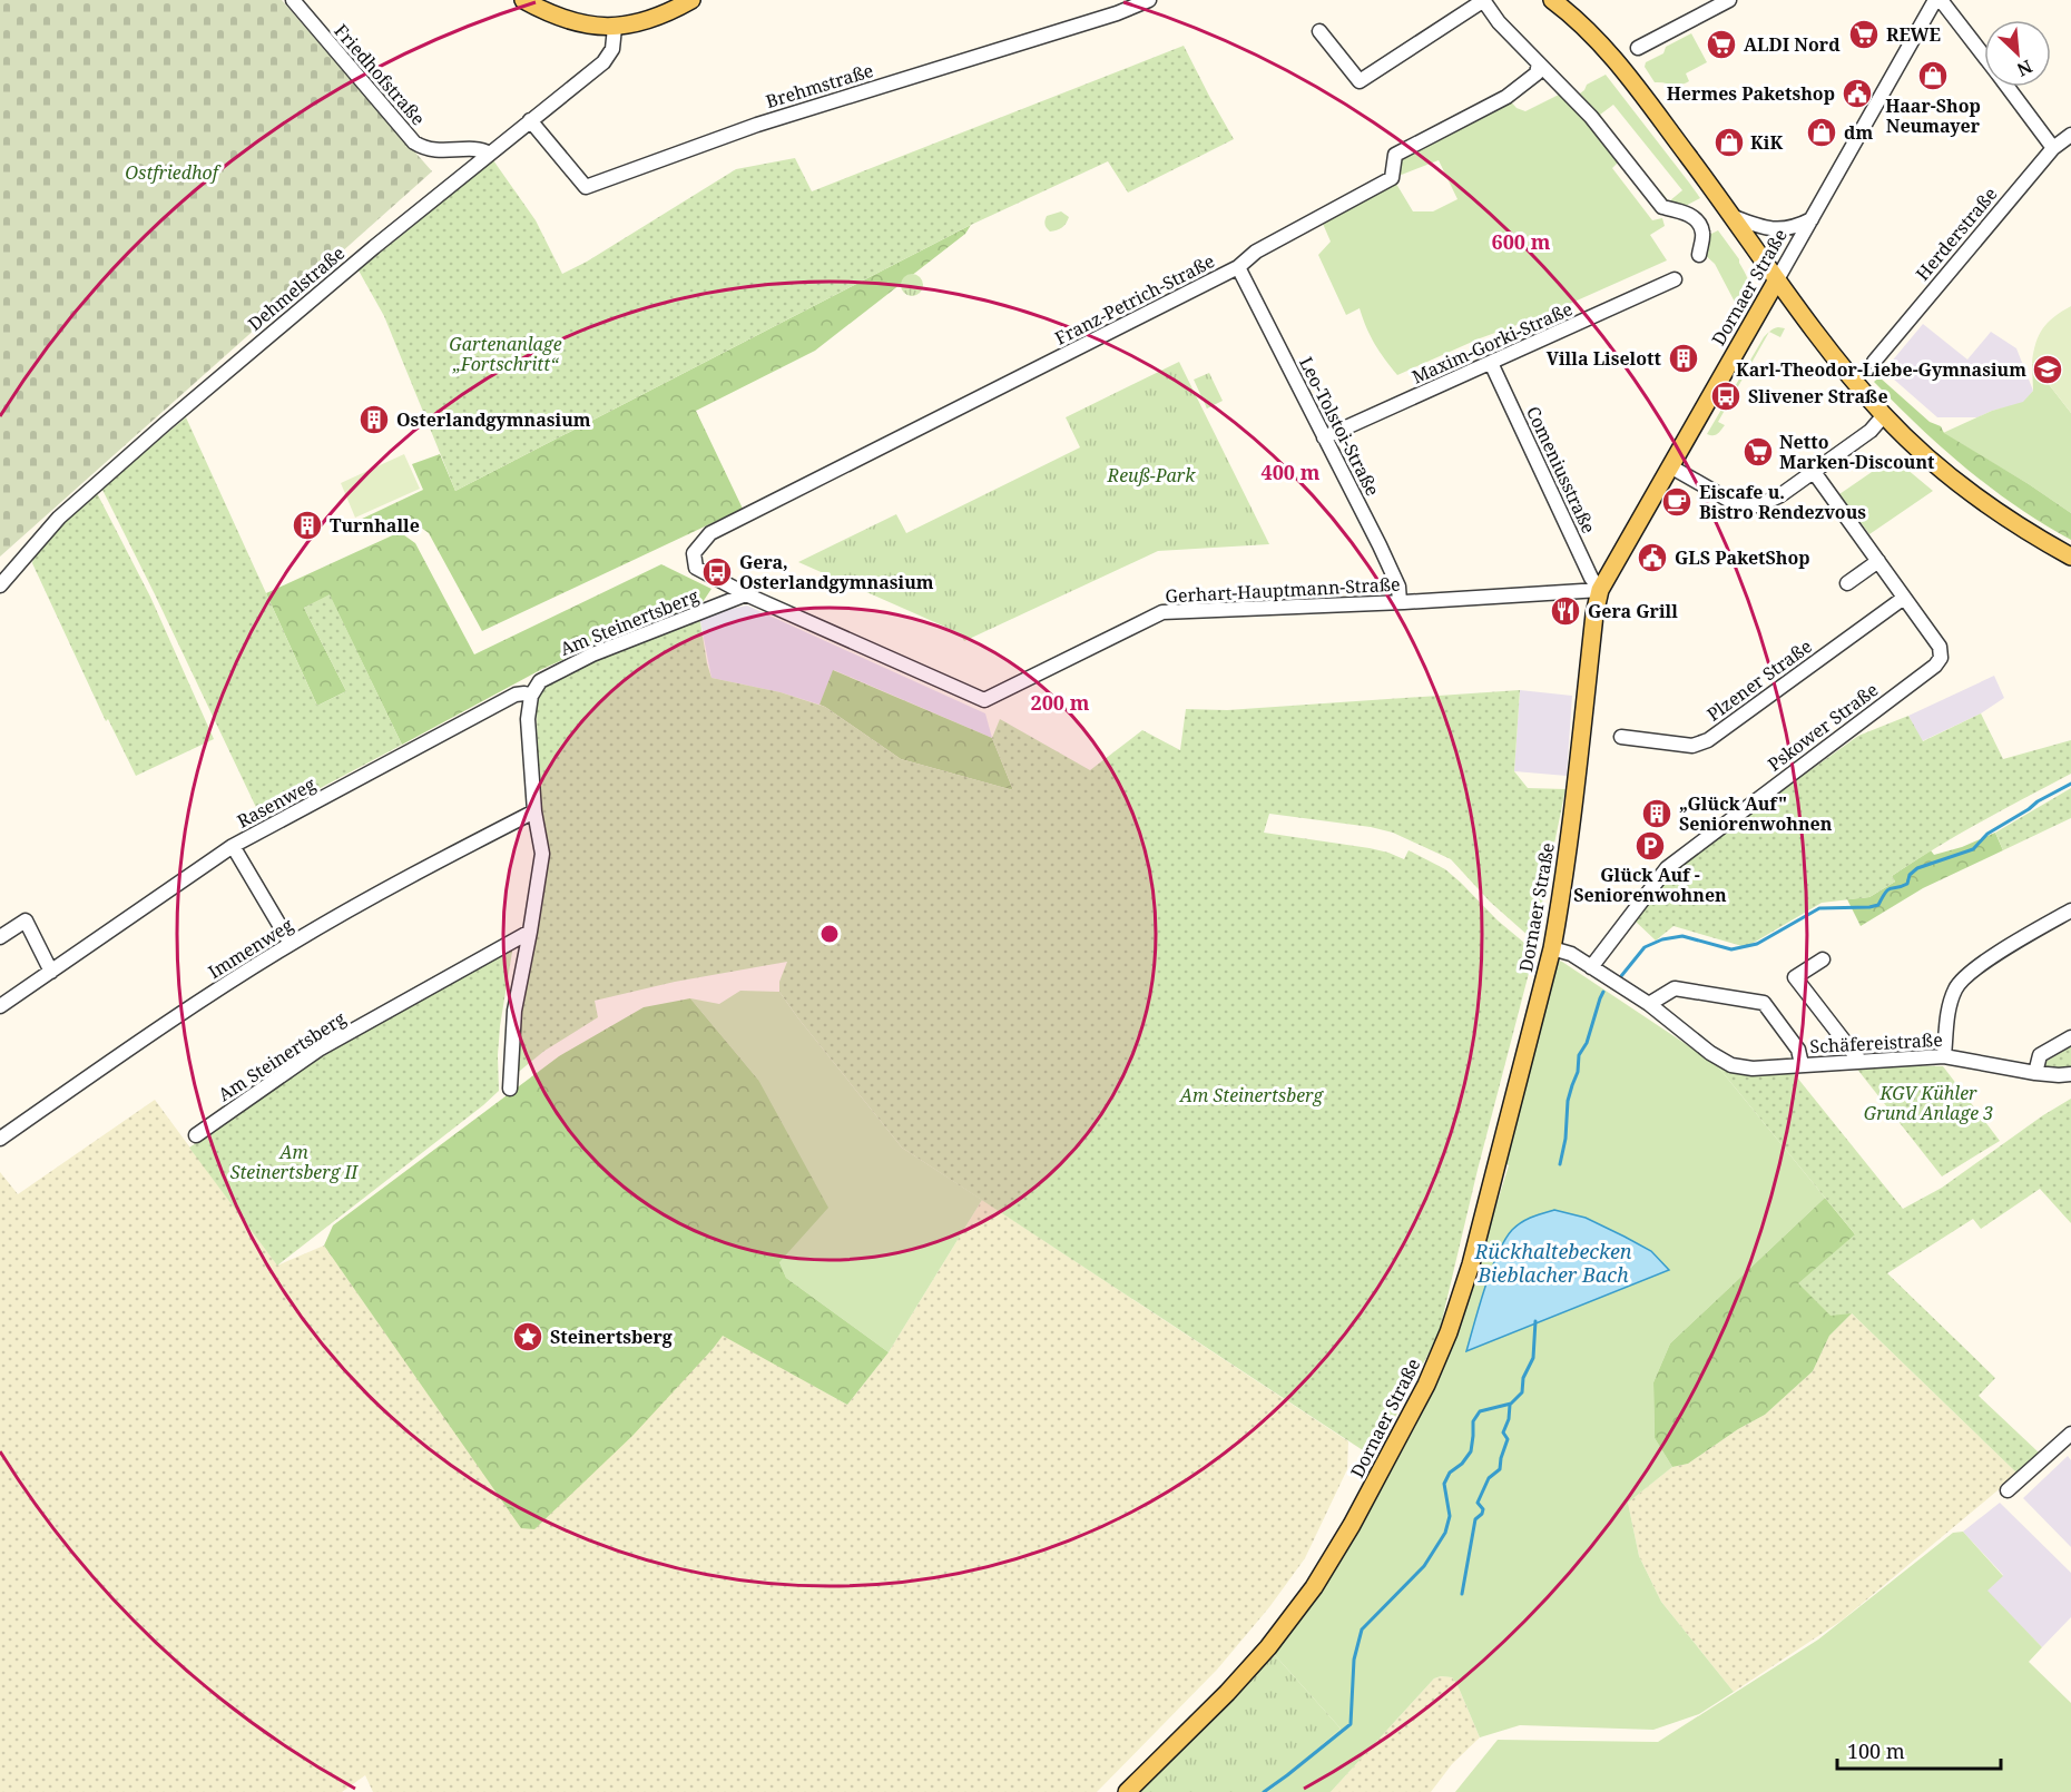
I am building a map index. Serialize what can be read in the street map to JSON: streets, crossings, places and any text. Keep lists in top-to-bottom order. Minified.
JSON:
{"streets":{"main road":["Dornaer Straße"],"street":["Friedhofstraße","Brehmstraße","Herderstraße","Dehmelstraße","Franz-Petrich-Straße","Maxim-Gorki-Straße","Leo-Tolstoi-Straße","Comeniusstraße","Gerhart-Hauptmann-Straße","Am Steinertsberg","Plzener Straße","Pskower Straße","Rasenweg","Immenweg","Schäfereistraße"]},"crossings":[["Friedhofstraße","Dehmelstraße"],["Brehmstraße","Dehmelstraße"],["Dornaer Straße","Comeniusstraße"],["Dornaer Straße","Gerhart-Hauptmann-Straße"],["Dornaer Straße","Schäfereistraße"],["Franz-Petrich-Straße","Leo-Tolstoi-Straße"],["Franz-Petrich-Straße","Gerhart-Hauptmann-Straße"],["Maxim-Gorki-Straße","Leo-Tolstoi-Straße"],["Maxim-Gorki-Straße","Comeniusstraße"],["Leo-Tolstoi-Straße","Gerhart-Hauptmann-Straße"],["Comeniusstraße","Gerhart-Hauptmann-Straße"],["Gerhart-Hauptmann-Straße","Am Steinertsberg"],["Am Steinertsberg","Rasenweg"],["Plzener Straße","Pskower Straße"],["Pskower Straße","Schäfereistraße"]],"water":["Rückhaltebecken Bieblacher Bach"],"parks":["Ostfriedhof","Gartenanlage „Fortschritt“","Reuß-Park","KGV Kühler Grund Anlage 3","Am Steinertsberg","Am Steinertsberg II"],"places":{"supermarket":["REWE","ALDI Nord","Netto Marken-Discount"],"shop":["Haar-Shop Neumayer","dm","KiK"],"public building":["Hermes Paketshop","GLS PaketShop"],"building":["Villa Liselott","Osterlandgymnasium","Turnhalle","„Glück Auf\" Seniorenwohnen"],"school or university":["Karl-Theodor-Liebe-Gymnasium"],"bus stop":["Slivener Straße","Gera, Osterlandgymnasium"],"cafe":["Eiscafe u. Bistro Rendezvous"],"restaurant":["Gera Grill"],"parking":["Glück Auf - Seniorenwohnen"],"place":["Steinertsberg"]},"scale_bar":"100 m","north":"bottom right","rings":["600 m","400 m","200 m"]}
